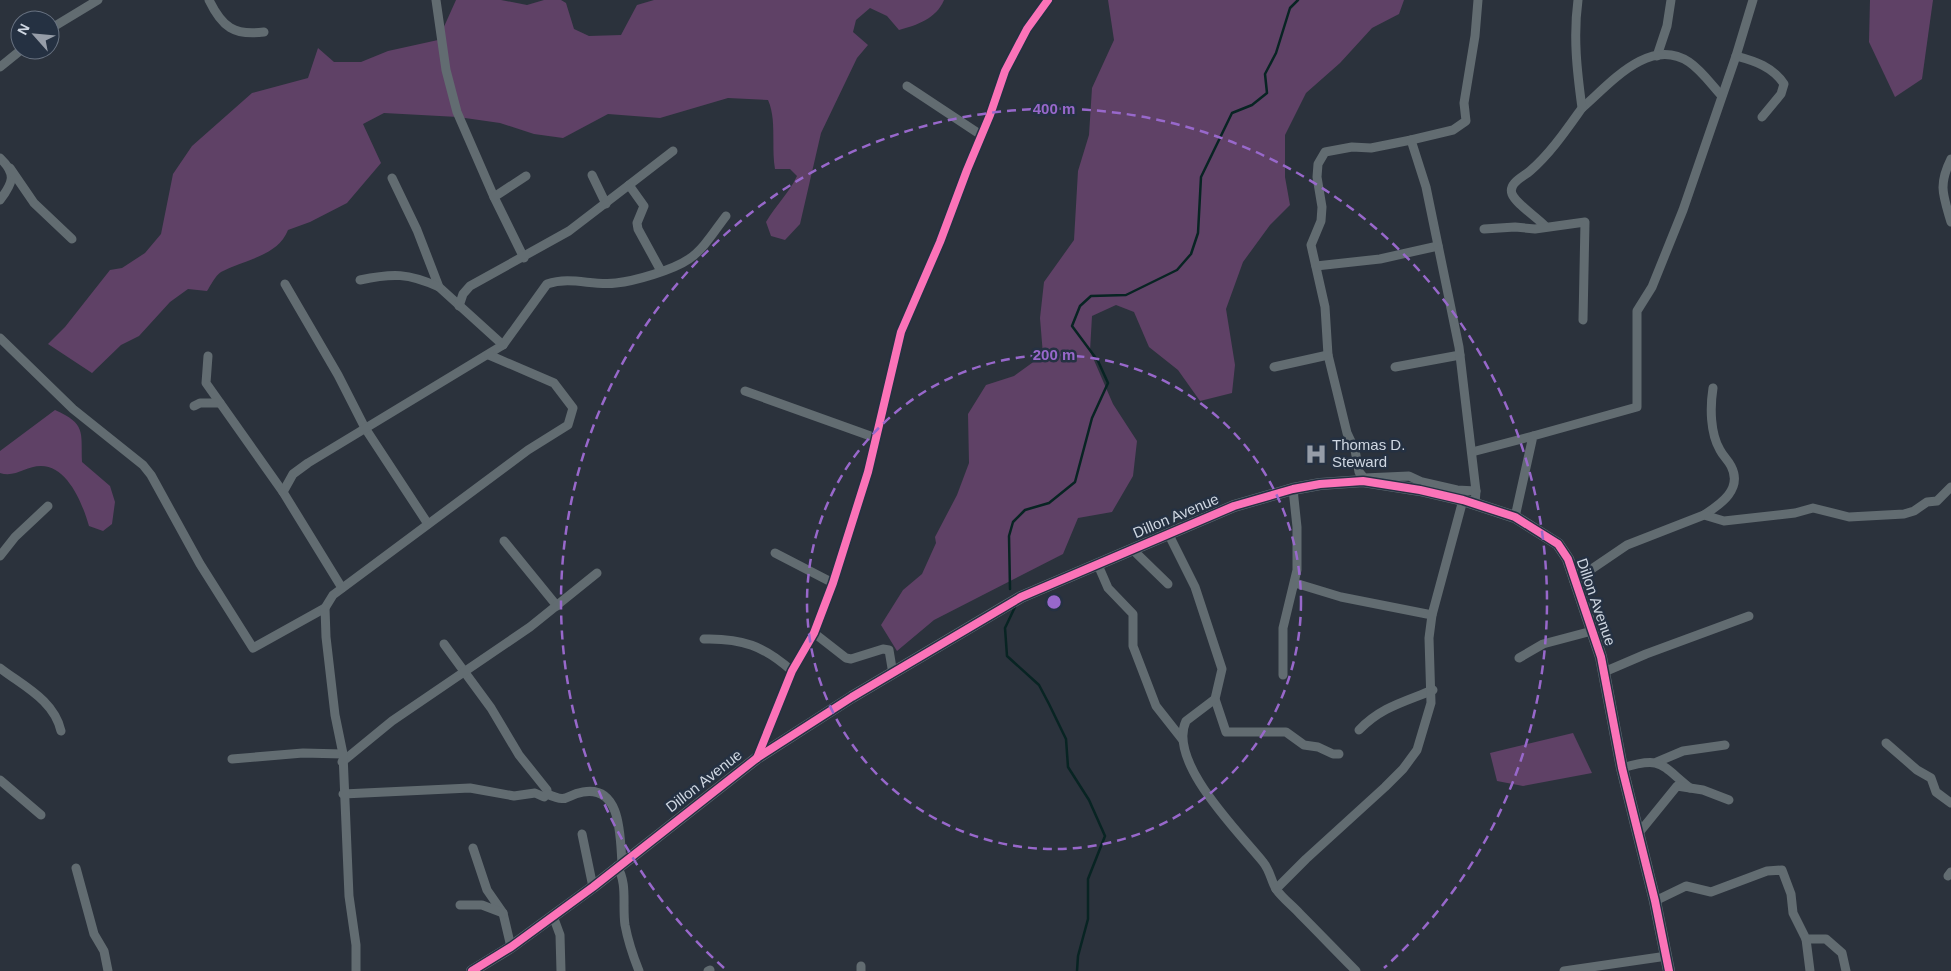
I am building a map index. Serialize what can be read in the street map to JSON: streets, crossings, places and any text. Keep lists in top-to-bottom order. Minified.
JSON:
{"streets":{"street":["Dillon Avenue"]},"places":{"hospital":["Thomas D. Steward"]},"north":"top left","rings":["400 m","200 m"]}
